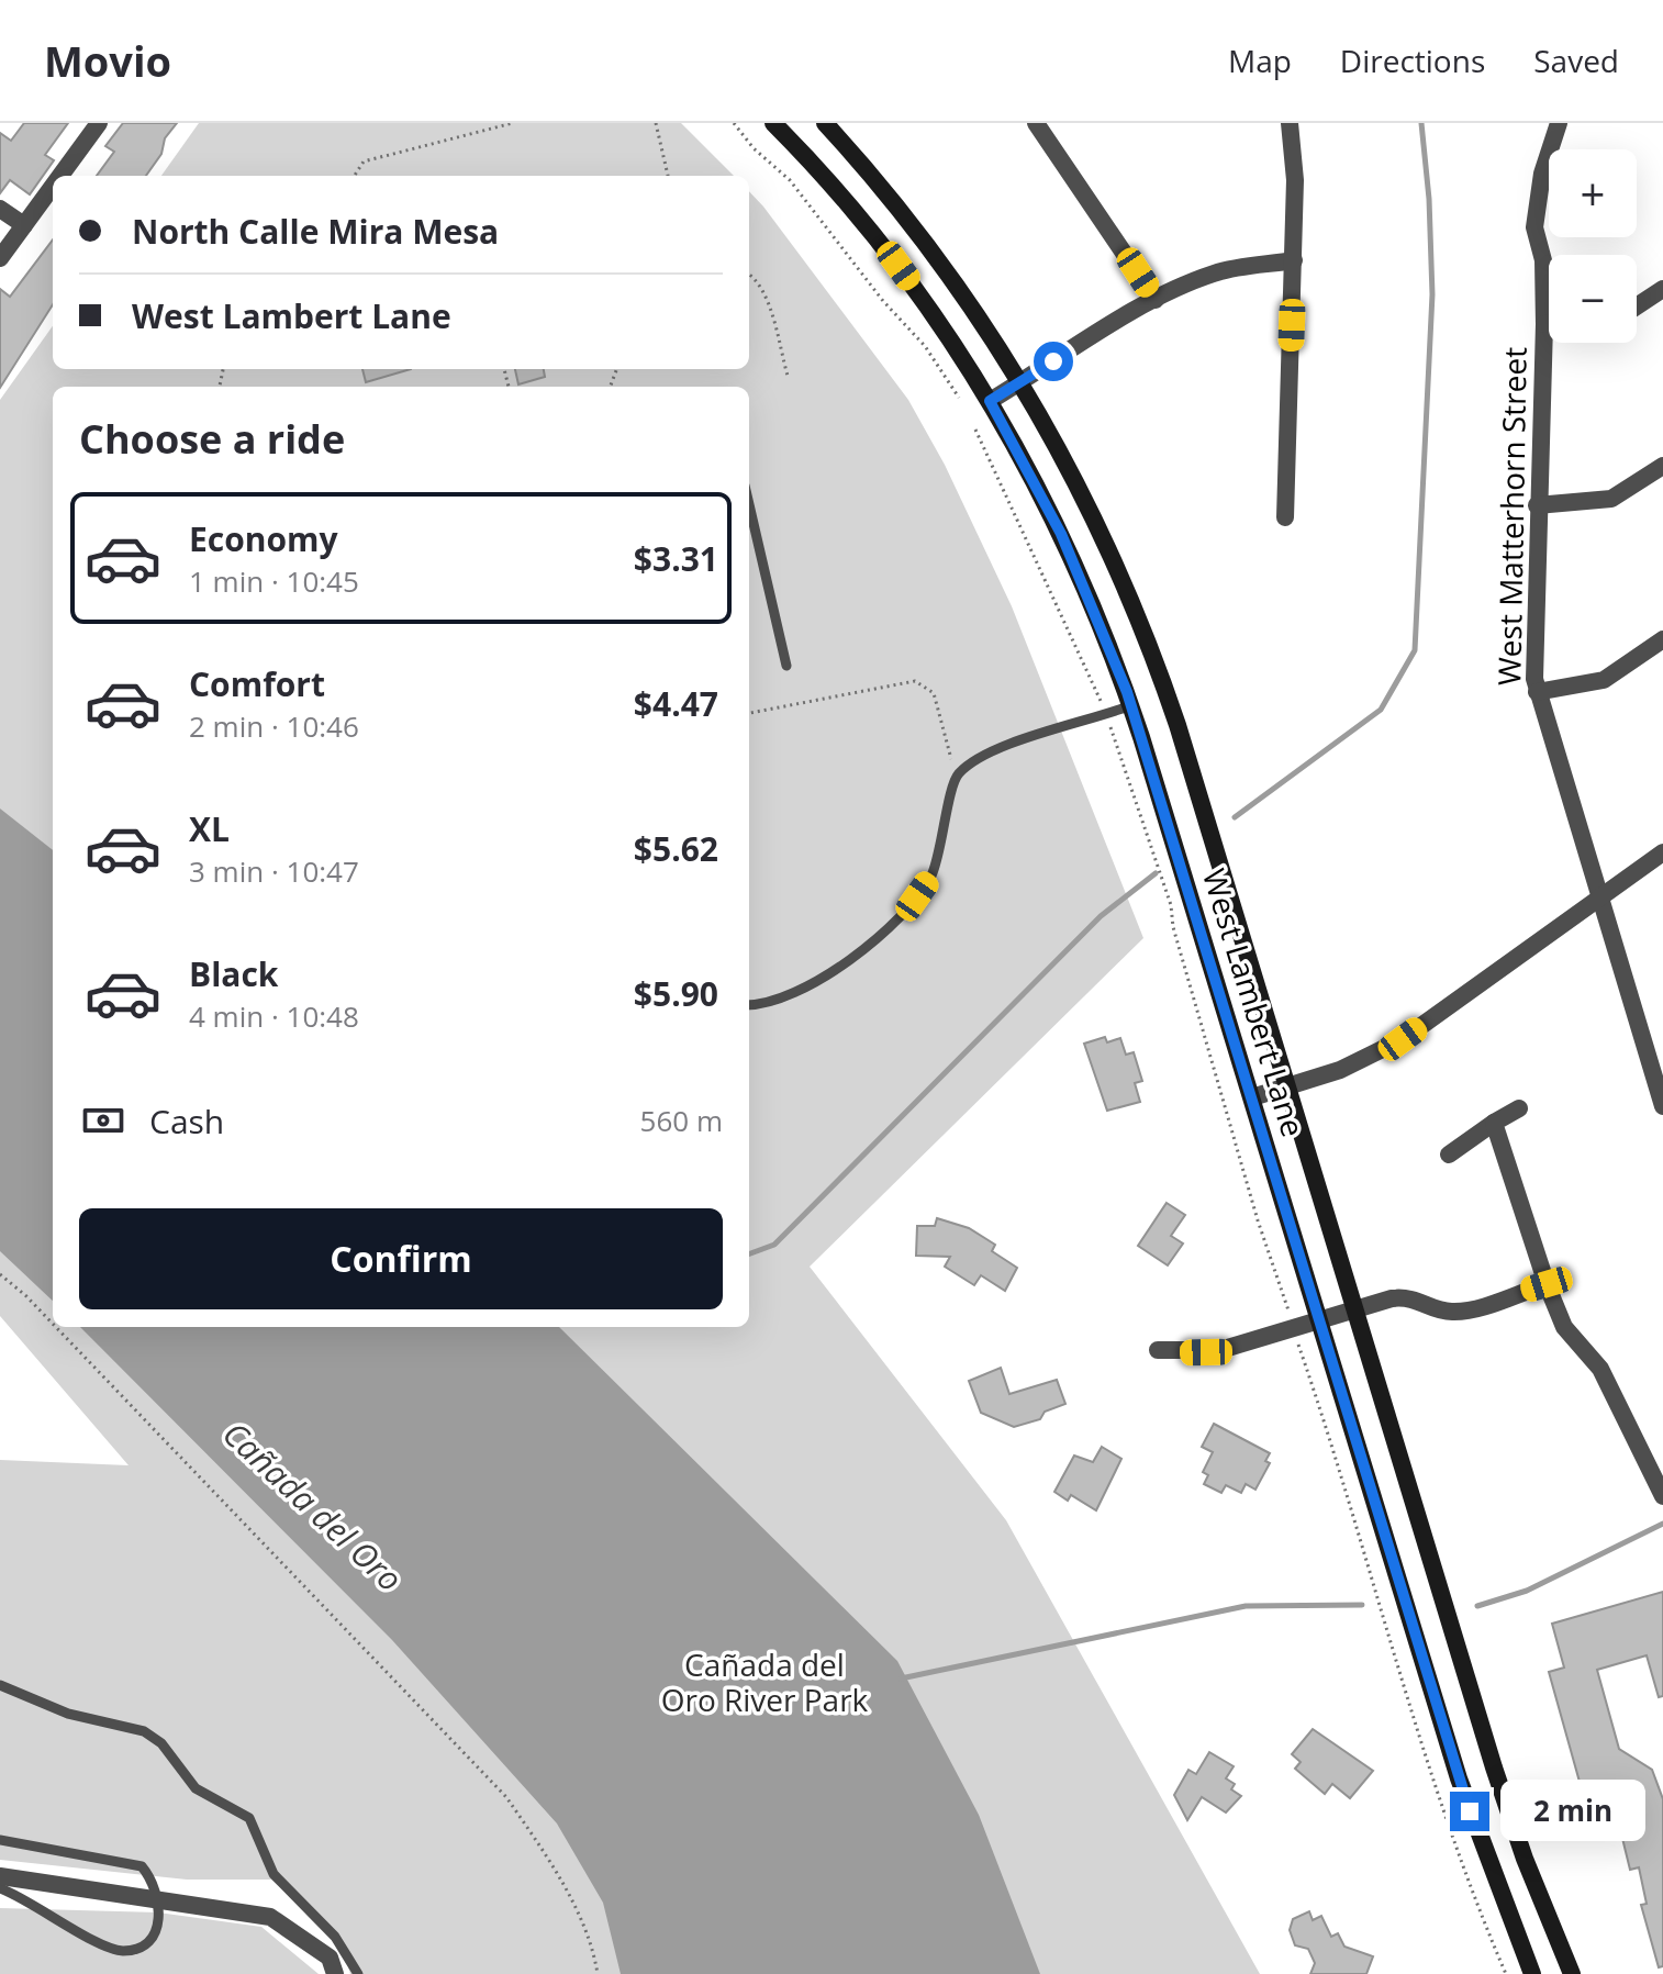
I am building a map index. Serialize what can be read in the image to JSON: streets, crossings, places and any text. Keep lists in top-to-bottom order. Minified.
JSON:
{"streets":{"main road":["West Lambert Lane"],"street":["West Matterhorn Street"]},"water":["Cañada del Oro"],"parks":["Cañada del Oro River Park"],"page":{"header":"Movio","nav":["Map","Directions","Saved"],"map_buttons":["+","−"],"banner":["North Calle Mira Mesa","West Lambert Lane"],"heading":"Choose a ride","list":[{"name":"Economy","note":"1 min · 10:45","value":"$3.31"},{"name":"Comfort","note":"2 min · 10:46","value":"$4.47"},{"name":"XL","note":"3 min · 10:47","value":"$5.62"},{"name":"Black","note":"4 min · 10:48","value":"$5.90"}],"pay":["Cash","560 m"],"buttons":"Confirm","bubble":"2 min"}}
